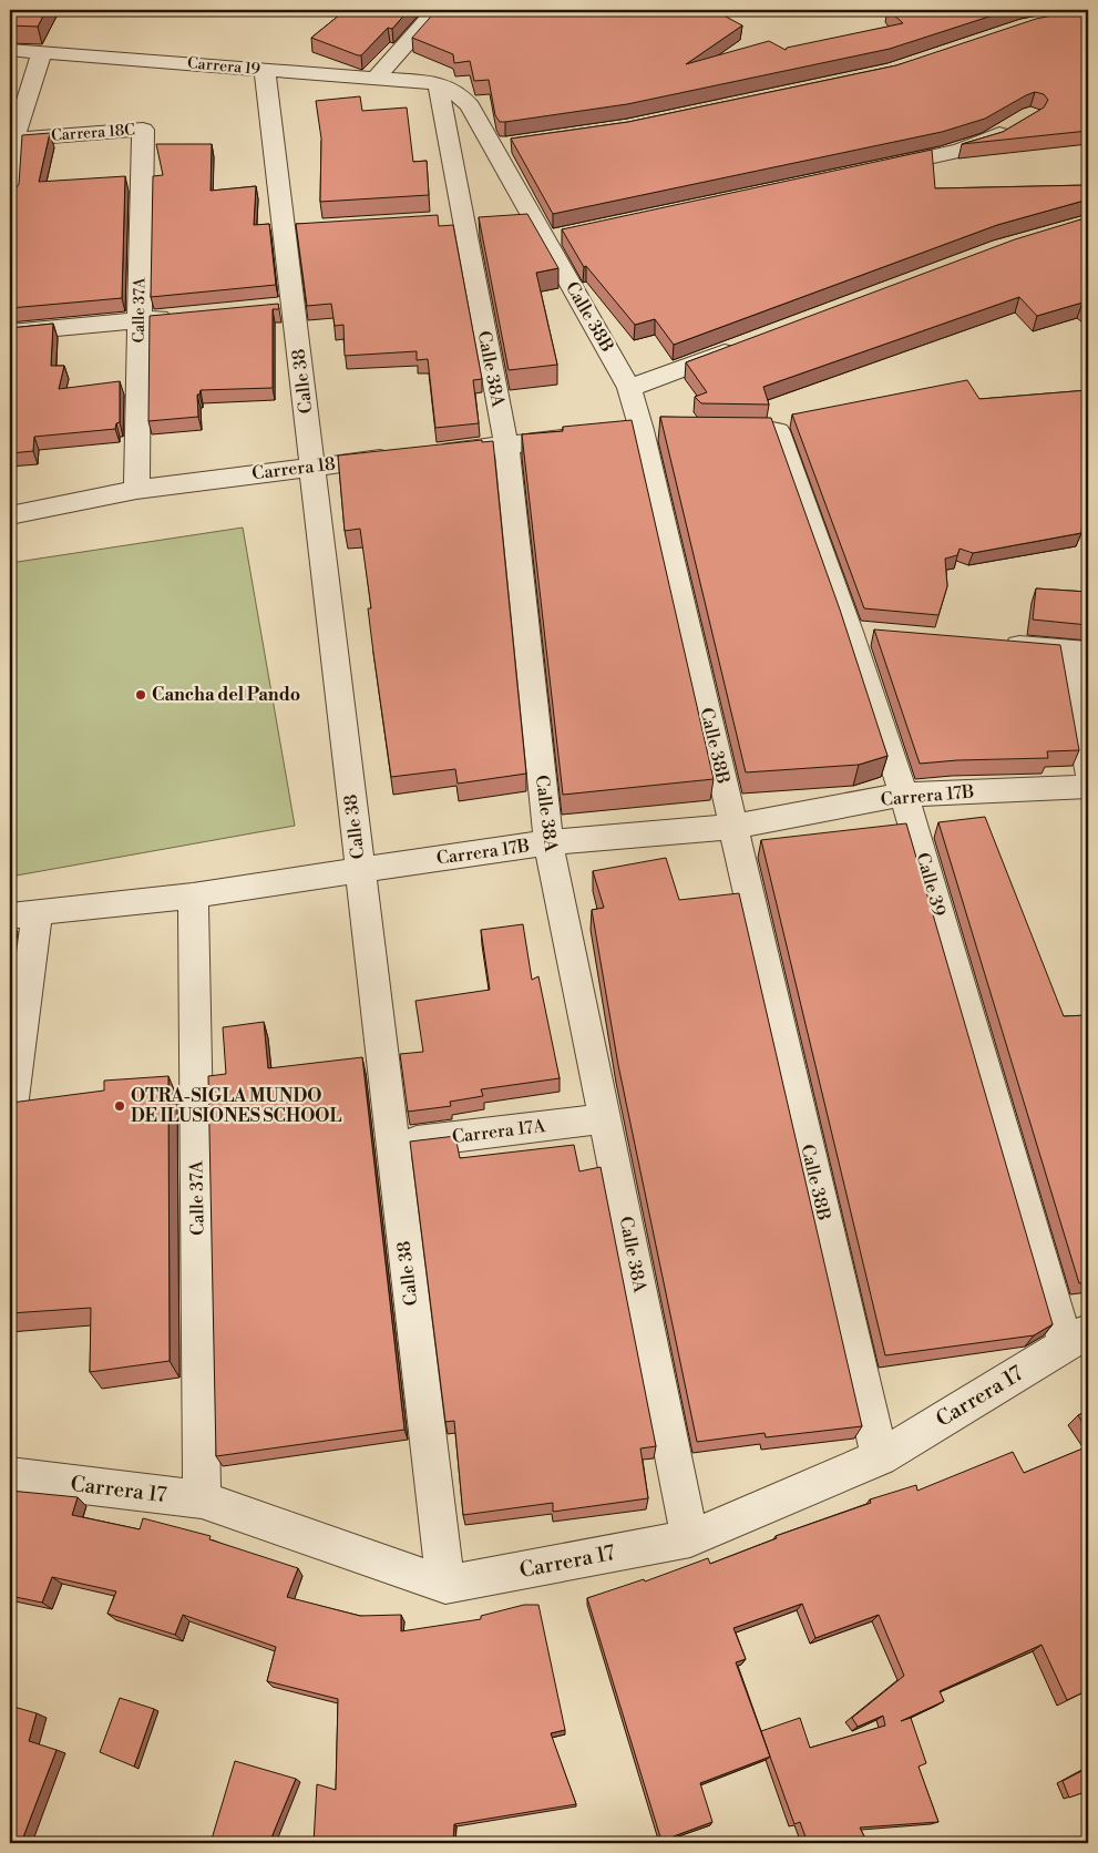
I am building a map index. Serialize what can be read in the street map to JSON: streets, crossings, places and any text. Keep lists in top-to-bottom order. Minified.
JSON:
{"streets":{"street":["Carrera 19","Carrera 18C","Calle 37A","Calle 38B","Calle 38A","Calle 38","Carrera 18","Carrera 17B","Calle 39","Carrera 17A","Carrera 17"]},"crossings":[["Carrera 19","Calle 38B"],["Carrera 19","Calle 38A"],["Carrera 19","Calle 38"],["Carrera 18C","Calle 37A"],["Calle 37A","Carrera 18"],["Calle 37A","Carrera 17B"],["Calle 37A","Carrera 17"],["Calle 38B","Calle 38A"],["Calle 38B","Carrera 17B"],["Calle 38B","Carrera 17"],["Calle 38A","Carrera 17B"],["Calle 38A","Carrera 17A"],["Calle 38A","Carrera 17"],["Calle 38","Carrera 18"],["Calle 38","Carrera 17B"],["Calle 38","Carrera 17A"],["Calle 38","Carrera 17"],["Carrera 17B","Calle 39"],["Calle 39","Carrera 17"]],"places":["Cancha del Pando","OTRA-SIGLA MUNDO DE ILUSIONES SCHOOL"]}
